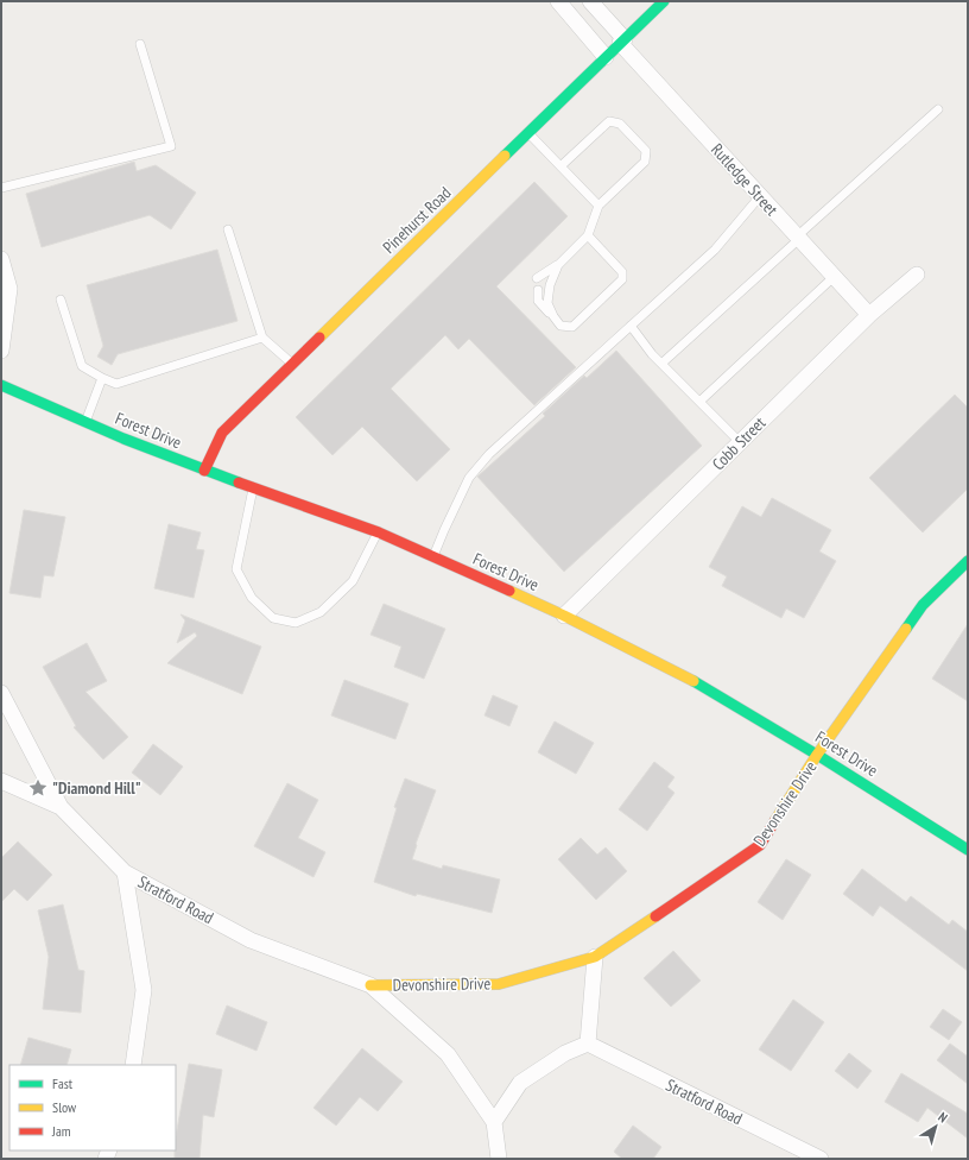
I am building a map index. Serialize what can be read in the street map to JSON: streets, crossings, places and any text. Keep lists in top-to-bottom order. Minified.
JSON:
{"streets":{"street":["Rutledge Street","Pinehurst Road","Forest Drive","Cobb Street","Devonshire Drive","Stratford Road"]},"crossings":[["Rutledge Street","Pinehurst Road"],["Rutledge Street","Cobb Street"],["Pinehurst Road","Forest Drive"],["Forest Drive","Cobb Street"],["Forest Drive","Devonshire Drive"],["Devonshire Drive","Stratford Road"]],"places":{"place":["\"Diamond Hill\""]},"legend":["Fast","Slow","Jam"],"north":"top right"}
